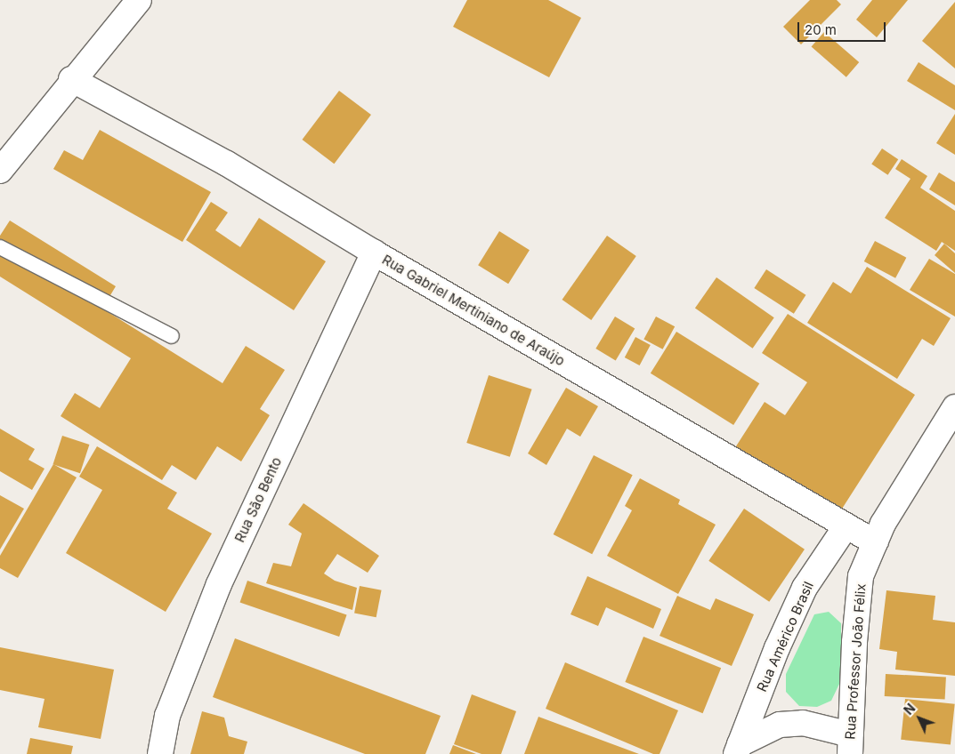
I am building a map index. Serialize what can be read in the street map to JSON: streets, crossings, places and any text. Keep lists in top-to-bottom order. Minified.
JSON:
{"streets":{"street":["Rua Gabriel Mertiniano de Araújo","Rua São Bento","Rua Américo Brasil","Rua Professor João Félix"]},"crossings":[["Rua Gabriel Mertiniano de Araújo","Rua São Bento"],["Rua Gabriel Mertiniano de Araújo","Rua Américo Brasil"],["Rua Gabriel Mertiniano de Araújo","Rua Professor João Félix"]],"scale_bar":"20 m","north":"top left"}
